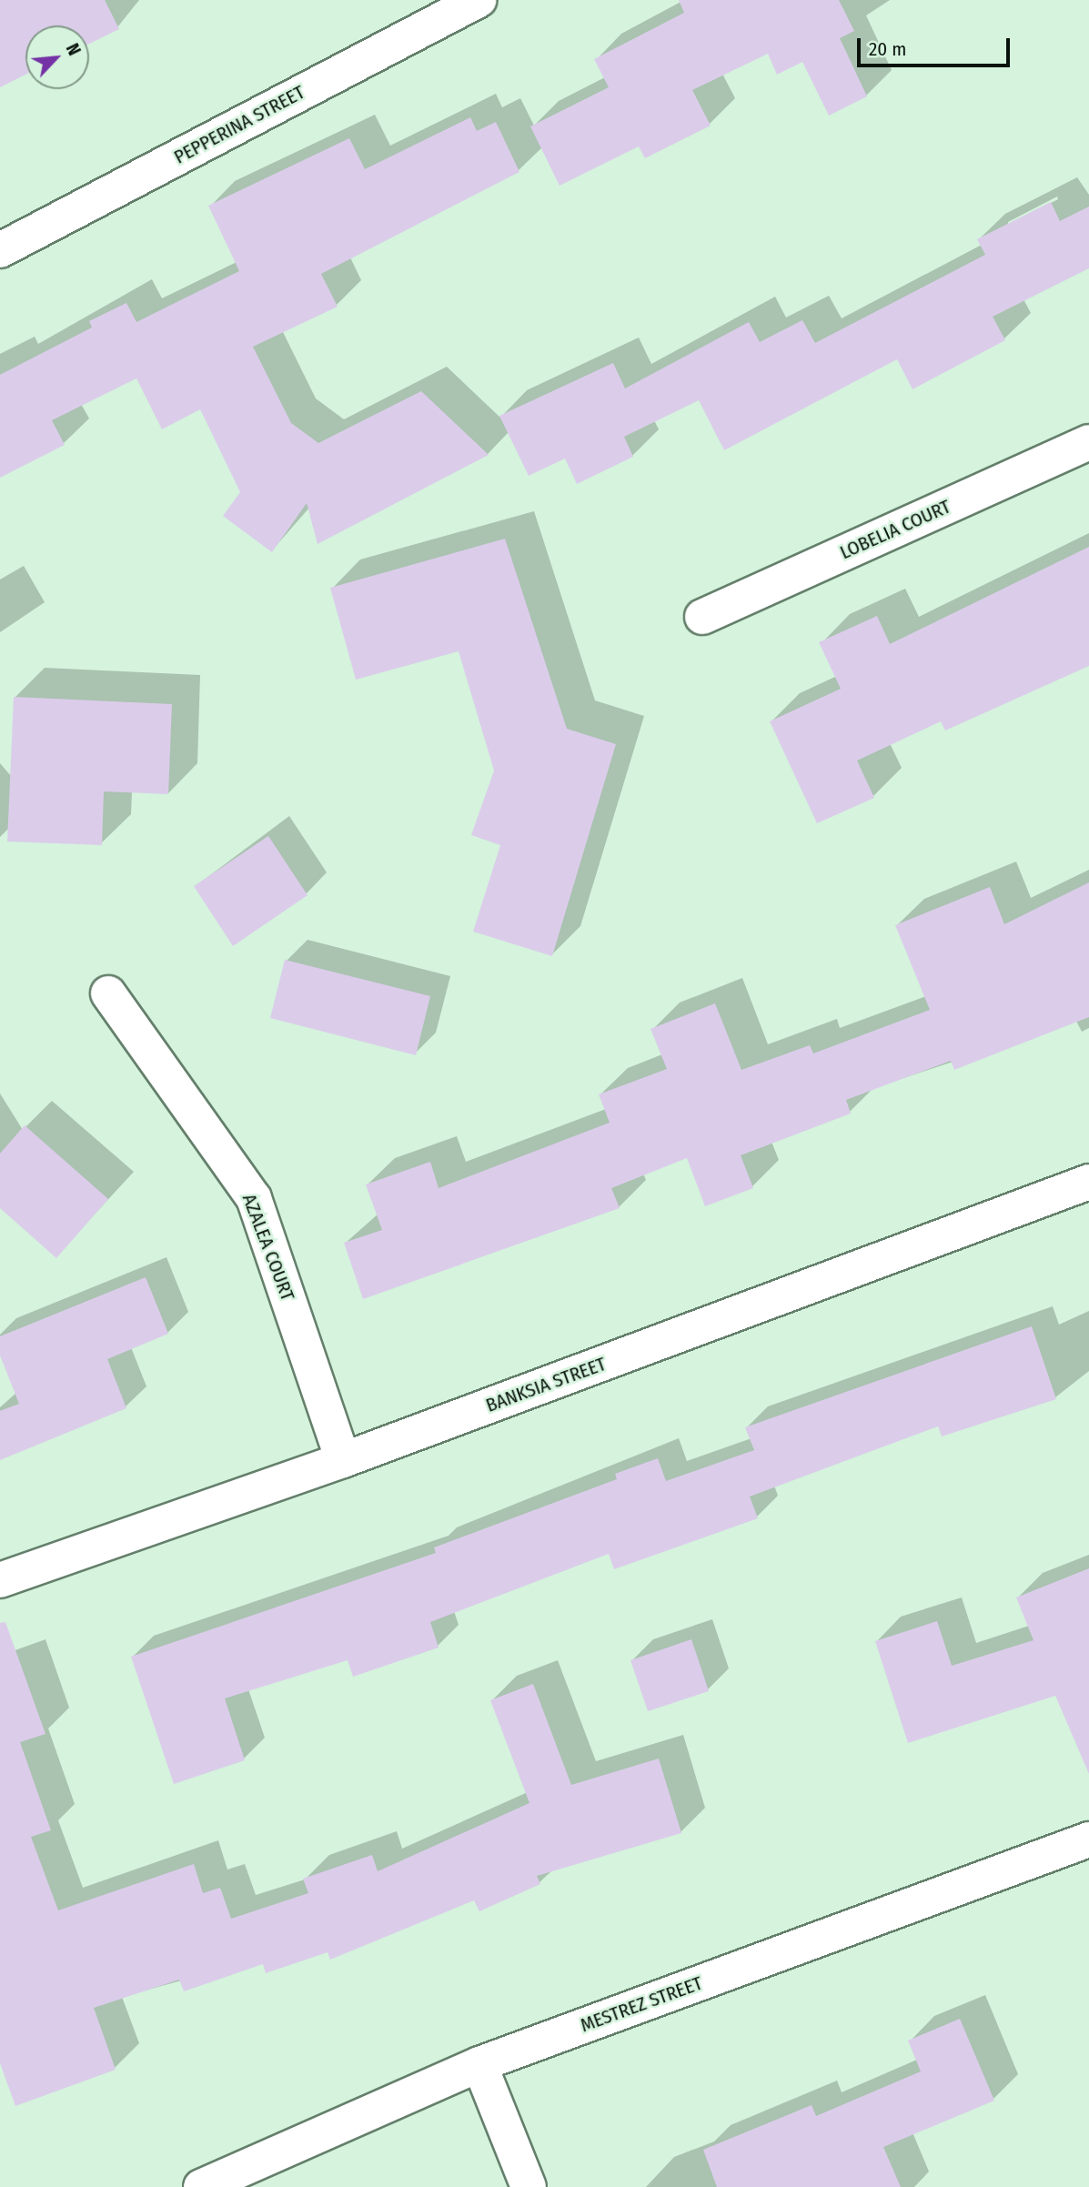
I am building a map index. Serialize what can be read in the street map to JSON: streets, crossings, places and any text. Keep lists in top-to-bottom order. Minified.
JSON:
{"streets":{"street":["PEPPERINA STREET","LOBELIA COURT","AZALEA COURT","BANKSIA STREET","MESTREZ STREET"]},"crossings":[["AZALEA COURT","BANKSIA STREET"]],"scale_bar":"20 m","north":"top right"}
